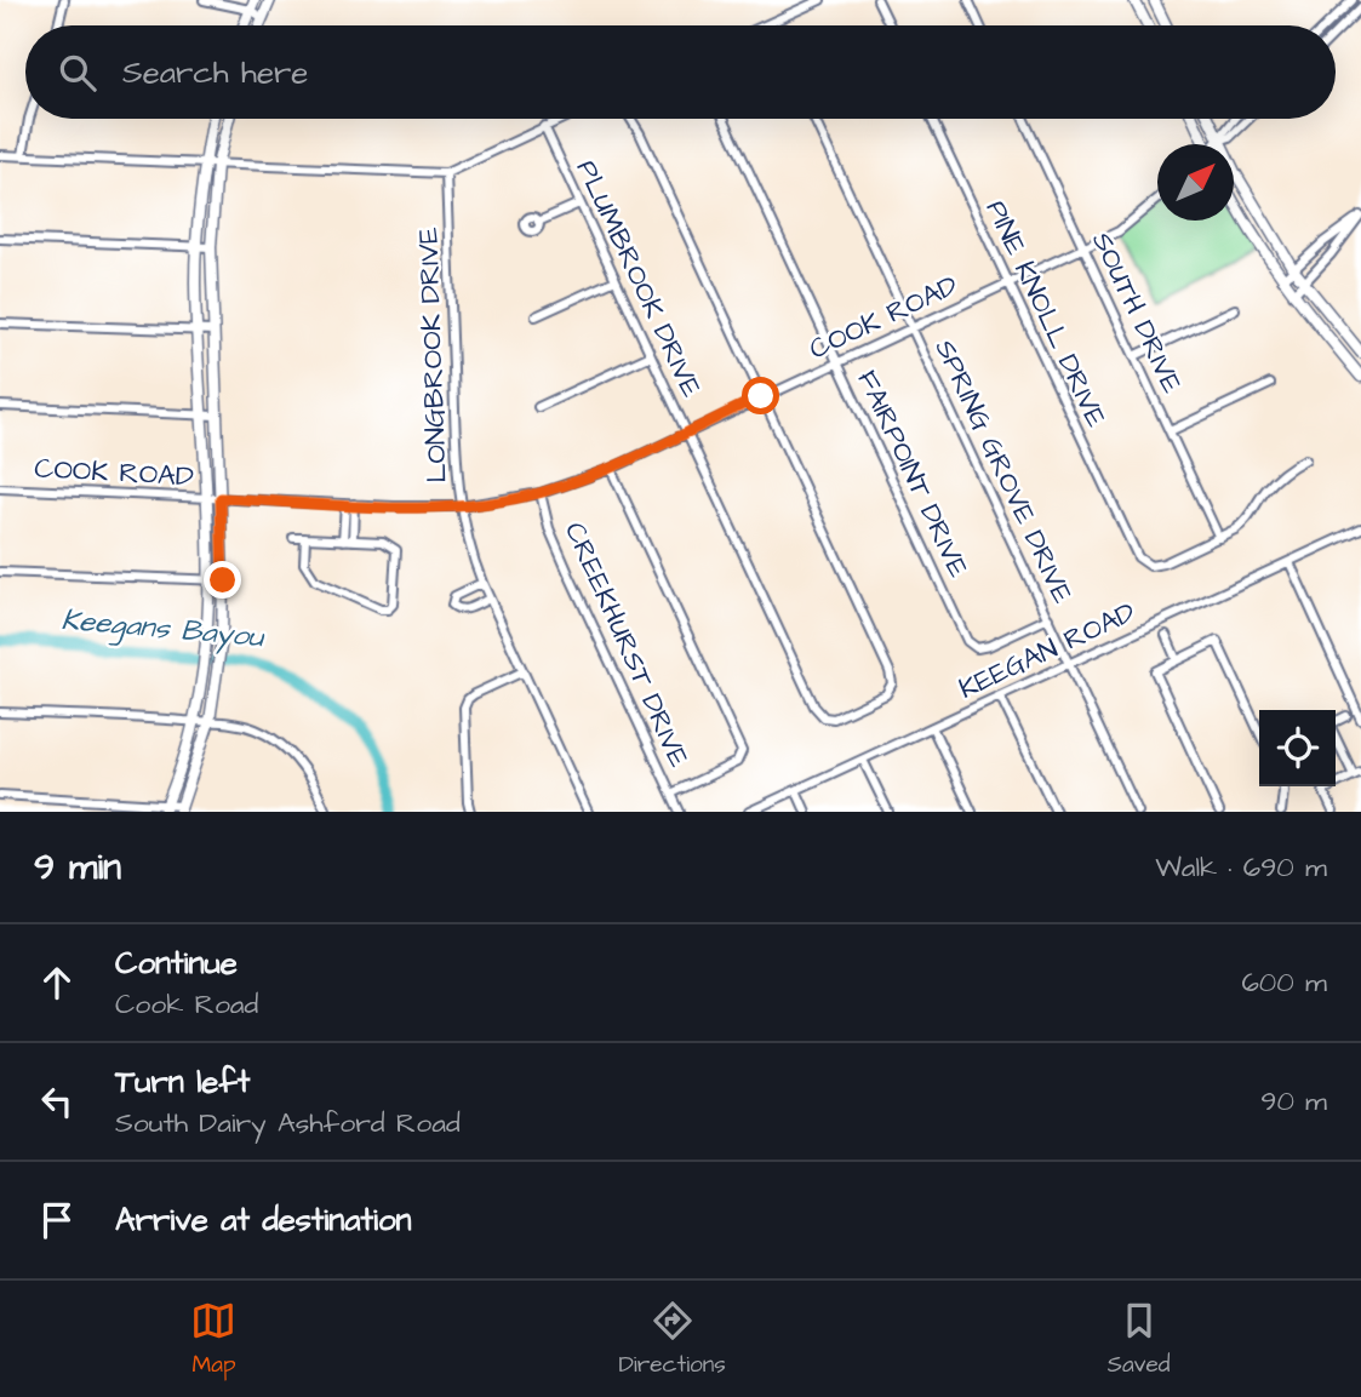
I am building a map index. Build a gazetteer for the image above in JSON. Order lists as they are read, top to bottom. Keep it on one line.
{"streets":{"street":["PLUMBROOK DRIVE","SOUTH DRIVE","PINE KNOLL DRIVE","COOK ROAD","LONGBROOK DRIVE","SPRING GROVE DRIVE","FAIRPOINT DRIVE","CREEKHURST DRIVE","KEEGAN ROAD"]},"crossings":[["PLUMBROOK DRIVE","COOK ROAD"],["SOUTH DRIVE","PINE KNOLL DRIVE"],["SOUTH DRIVE","COOK ROAD"],["PINE KNOLL DRIVE","COOK ROAD"],["COOK ROAD","LONGBROOK DRIVE"],["COOK ROAD","SPRING GROVE DRIVE"],["COOK ROAD","FAIRPOINT DRIVE"],["COOK ROAD","CREEKHURST DRIVE"],["SPRING GROVE DRIVE","FAIRPOINT DRIVE"],["SPRING GROVE DRIVE","KEEGAN ROAD"]],"water":["Keegans Bayou"],"north":"top right","page":{"search":"Search here","heading":["9 min","Walk · 690 m"],"list":[["Continue","Cook Road","600 m"],["Turn left","South Dairy Ashford Road","90 m"],"Arrive at destination"],"nav":["Map","Directions","Saved"]}}
